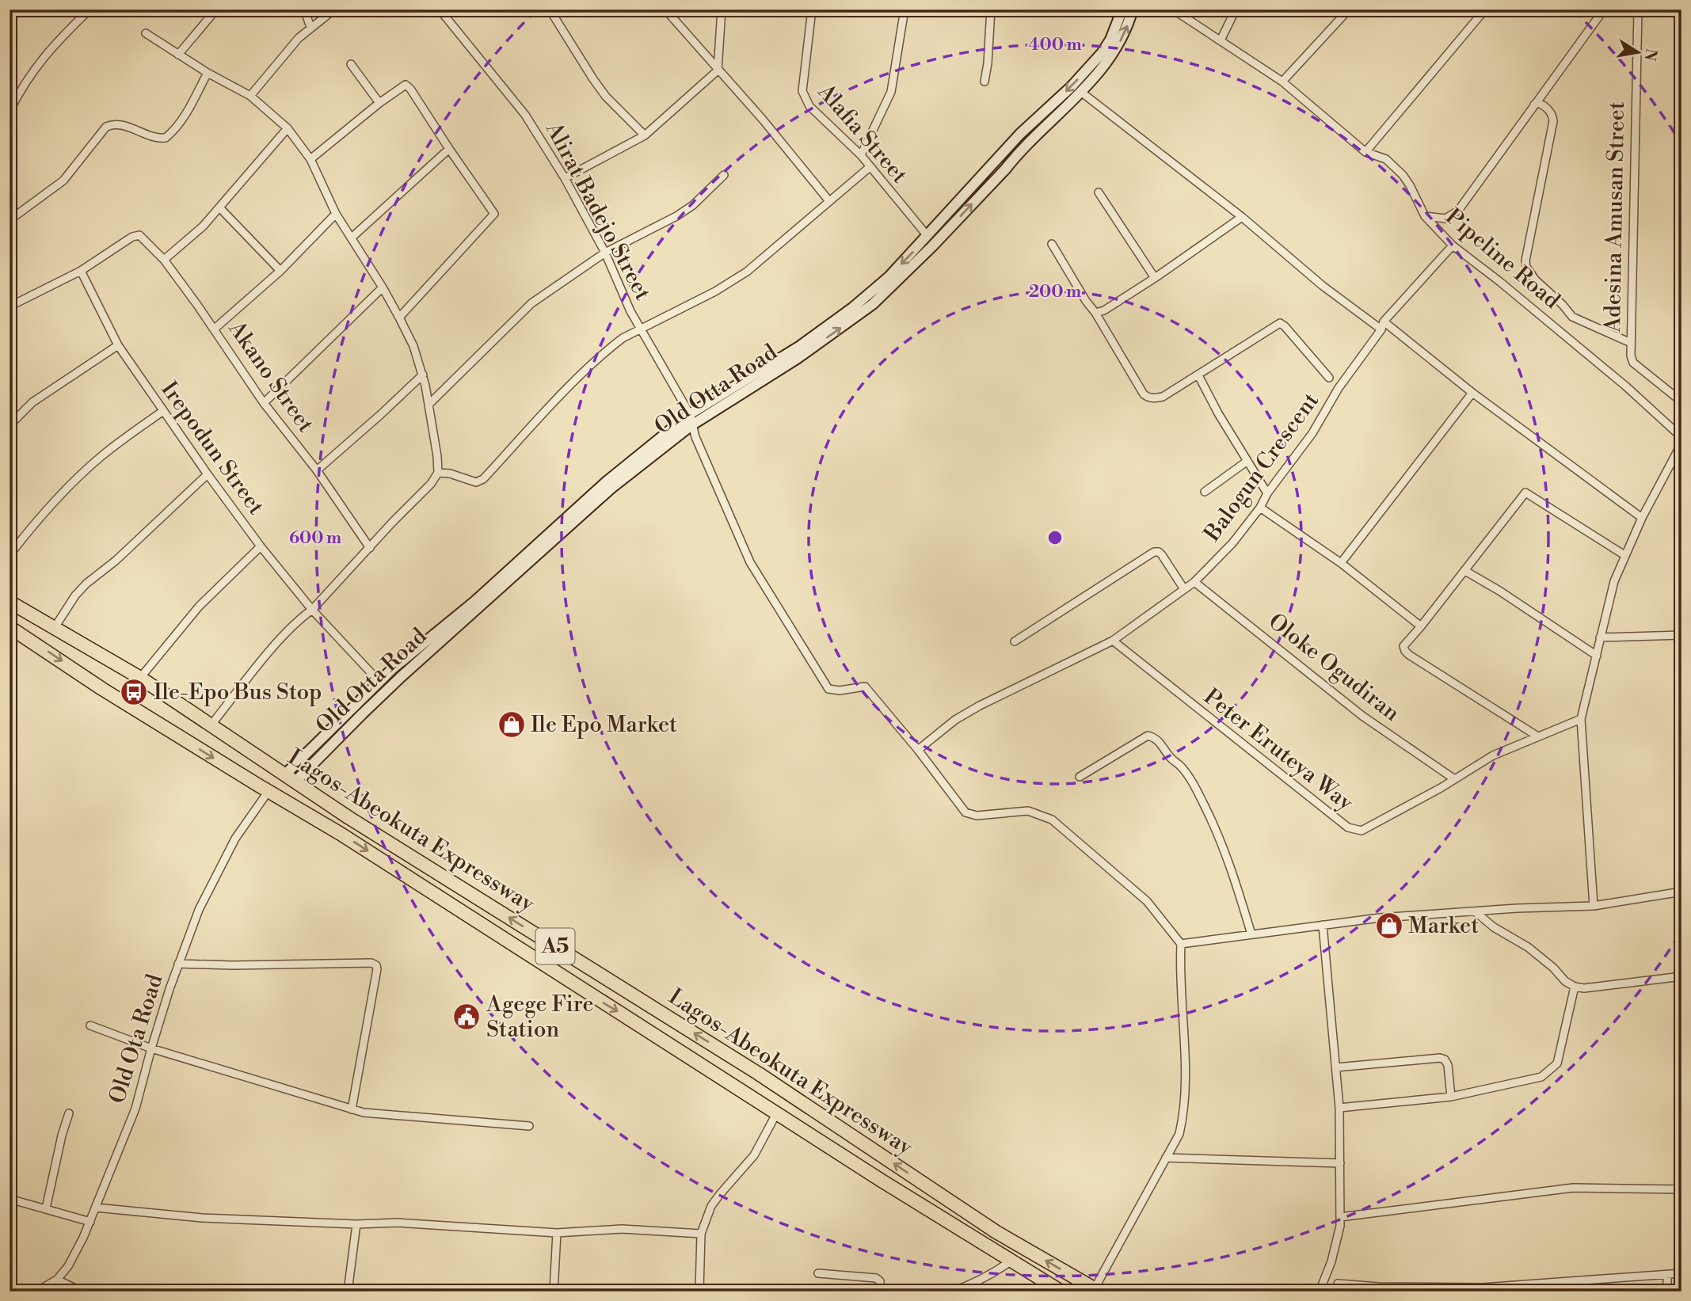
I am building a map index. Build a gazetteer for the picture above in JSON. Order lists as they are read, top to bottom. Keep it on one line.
{"streets":{"highway":["Lagos-Abeokuta Expressway","A5"],"main road":["Old Otta Road"],"street":["Alafia Street","Alirat Badejo Street","Adesina Amusan Street","Pipeline Road","Akano Street","Irepodun Street","Balogun Crescent","Oloke Ogudiran","Peter Eruteya Way","Old Ota Road"]},"crossings":[["Alafia Street","Old Otta Road"],["Alirat Badejo Street","Old Otta Road"],["Pipeline Road","Balogun Crescent"],["Akano Street","Irepodun Street"],["Old Otta Road","Irepodun Street"],["Old Otta Road","Lagos-Abeokuta Expressway"],["Balogun Crescent","Oloke Ogudiran"],["Balogun Crescent","Peter Eruteya Way"],["Oloke Ogudiran","Peter Eruteya Way"],["Lagos-Abeokuta Expressway","Old Ota Road"]],"places":{"bus stop":["Ile-Epo Bus Stop"],"shop":["Ile Epo Market","Market"],"public building":["Agege Fire Station"]},"north":"right","rings":["400 m","200 m","600 m"]}
